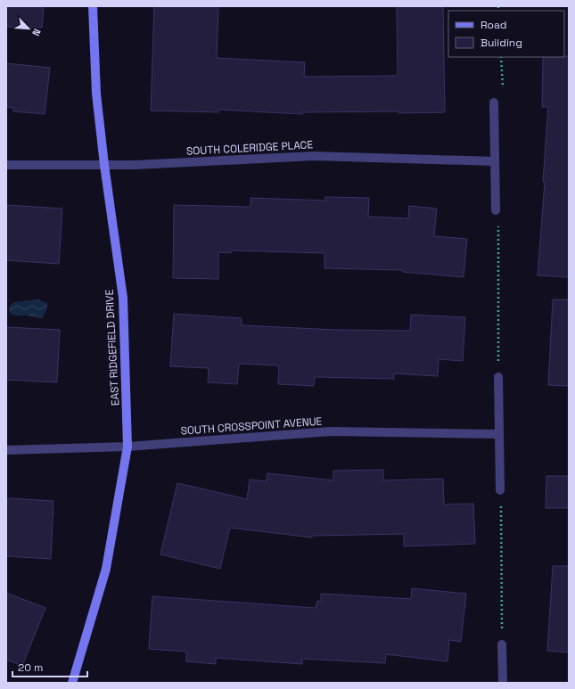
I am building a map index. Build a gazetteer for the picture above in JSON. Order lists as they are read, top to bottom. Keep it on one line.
{"streets":{"street":["SOUTH COLERIDGE PLACE","EAST RIDGEFIELD DRIVE","SOUTH CROSSPOINT AVENUE"]},"crossings":[["SOUTH COLERIDGE PLACE","EAST RIDGEFIELD DRIVE"],["EAST RIDGEFIELD DRIVE","SOUTH CROSSPOINT AVENUE"]],"legend":["Road","Building"],"scale_bar":"20 m","north":"bottom right"}
